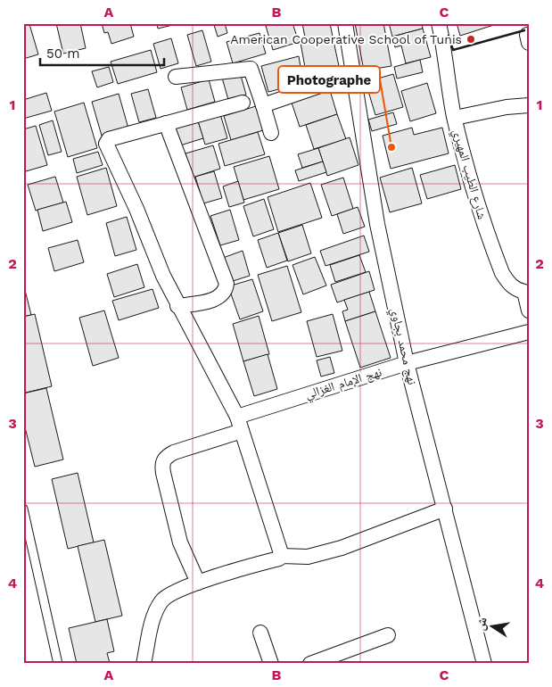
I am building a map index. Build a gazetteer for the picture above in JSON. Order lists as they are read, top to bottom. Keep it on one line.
{"streets":{"street":["شارع الطيب المهيري","نهج محمد بجاوي","نهج الإمام الغزالي"]},"crossings":[["نهج محمد بجاوي","نهج الإمام الغزالي"]],"places":["American Cooperative School of Tunis","Photographe"],"scale_bar":"50 m","north":"left","grid":{"columns":["A","B","C"],"rows":["1","2","3","4"]}}
